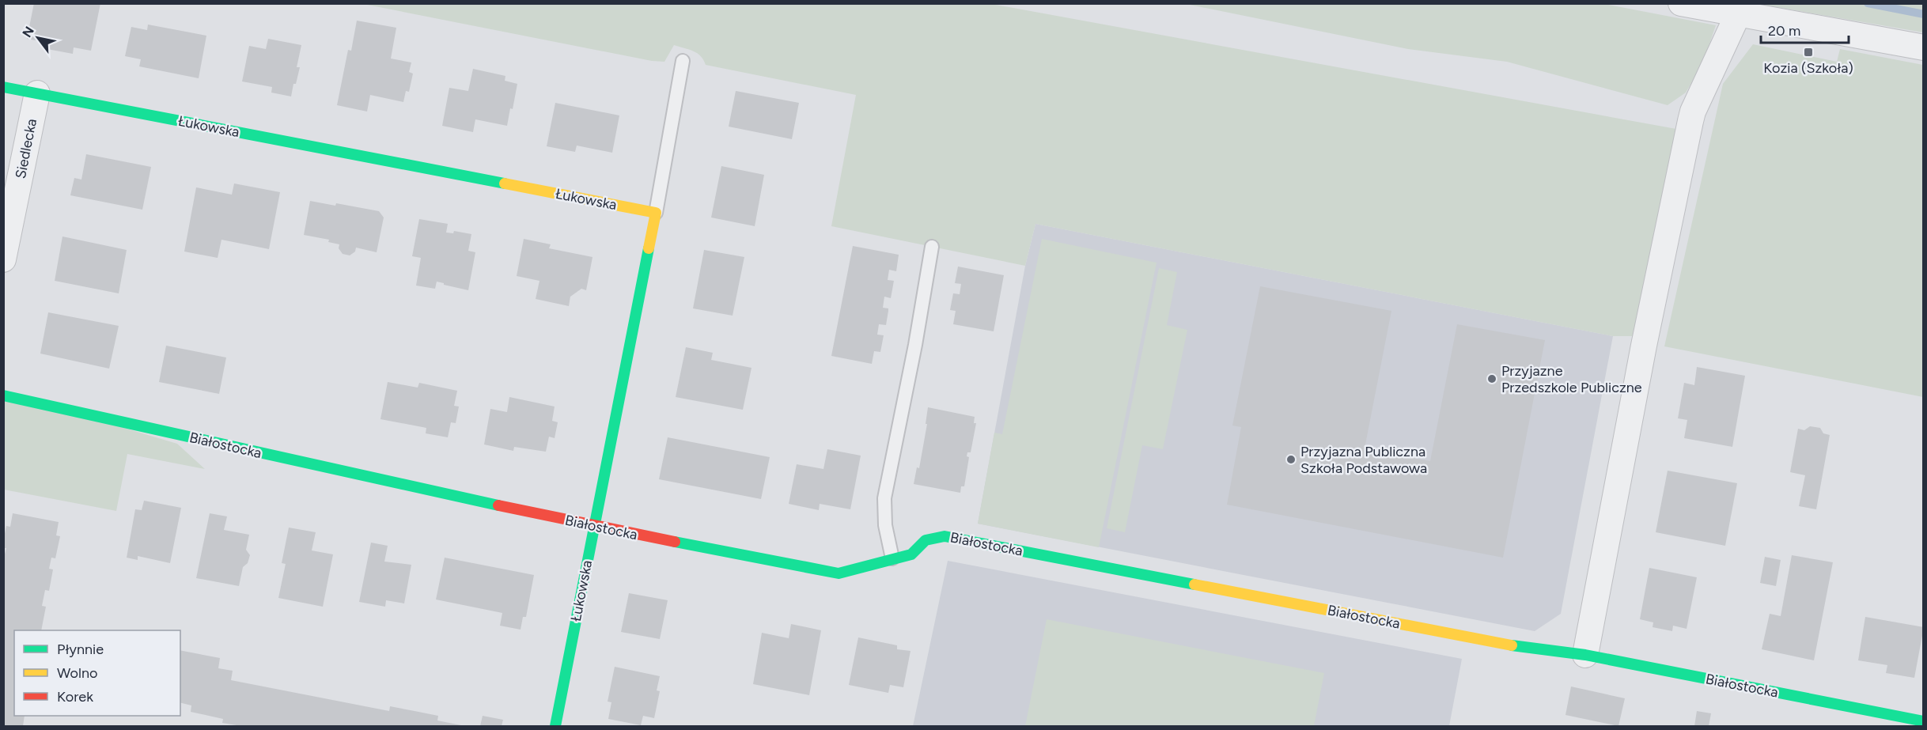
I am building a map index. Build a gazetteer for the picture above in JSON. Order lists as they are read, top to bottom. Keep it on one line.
{"streets":{"street":["Łukowska","Siedlecka","Białostocka"]},"crossings":[["Łukowska","Siedlecka"],["Łukowska","Białostocka"]],"places":{"transit":["Kozia (Szkoła)"],"other":["Przyjazne Przedszkole Publiczne","Przyjazna Publiczna Szkoła Podstawowa"]},"legend":["Płynnie","Wolno","Korek"],"scale_bar":"20 m","north":"top left"}
